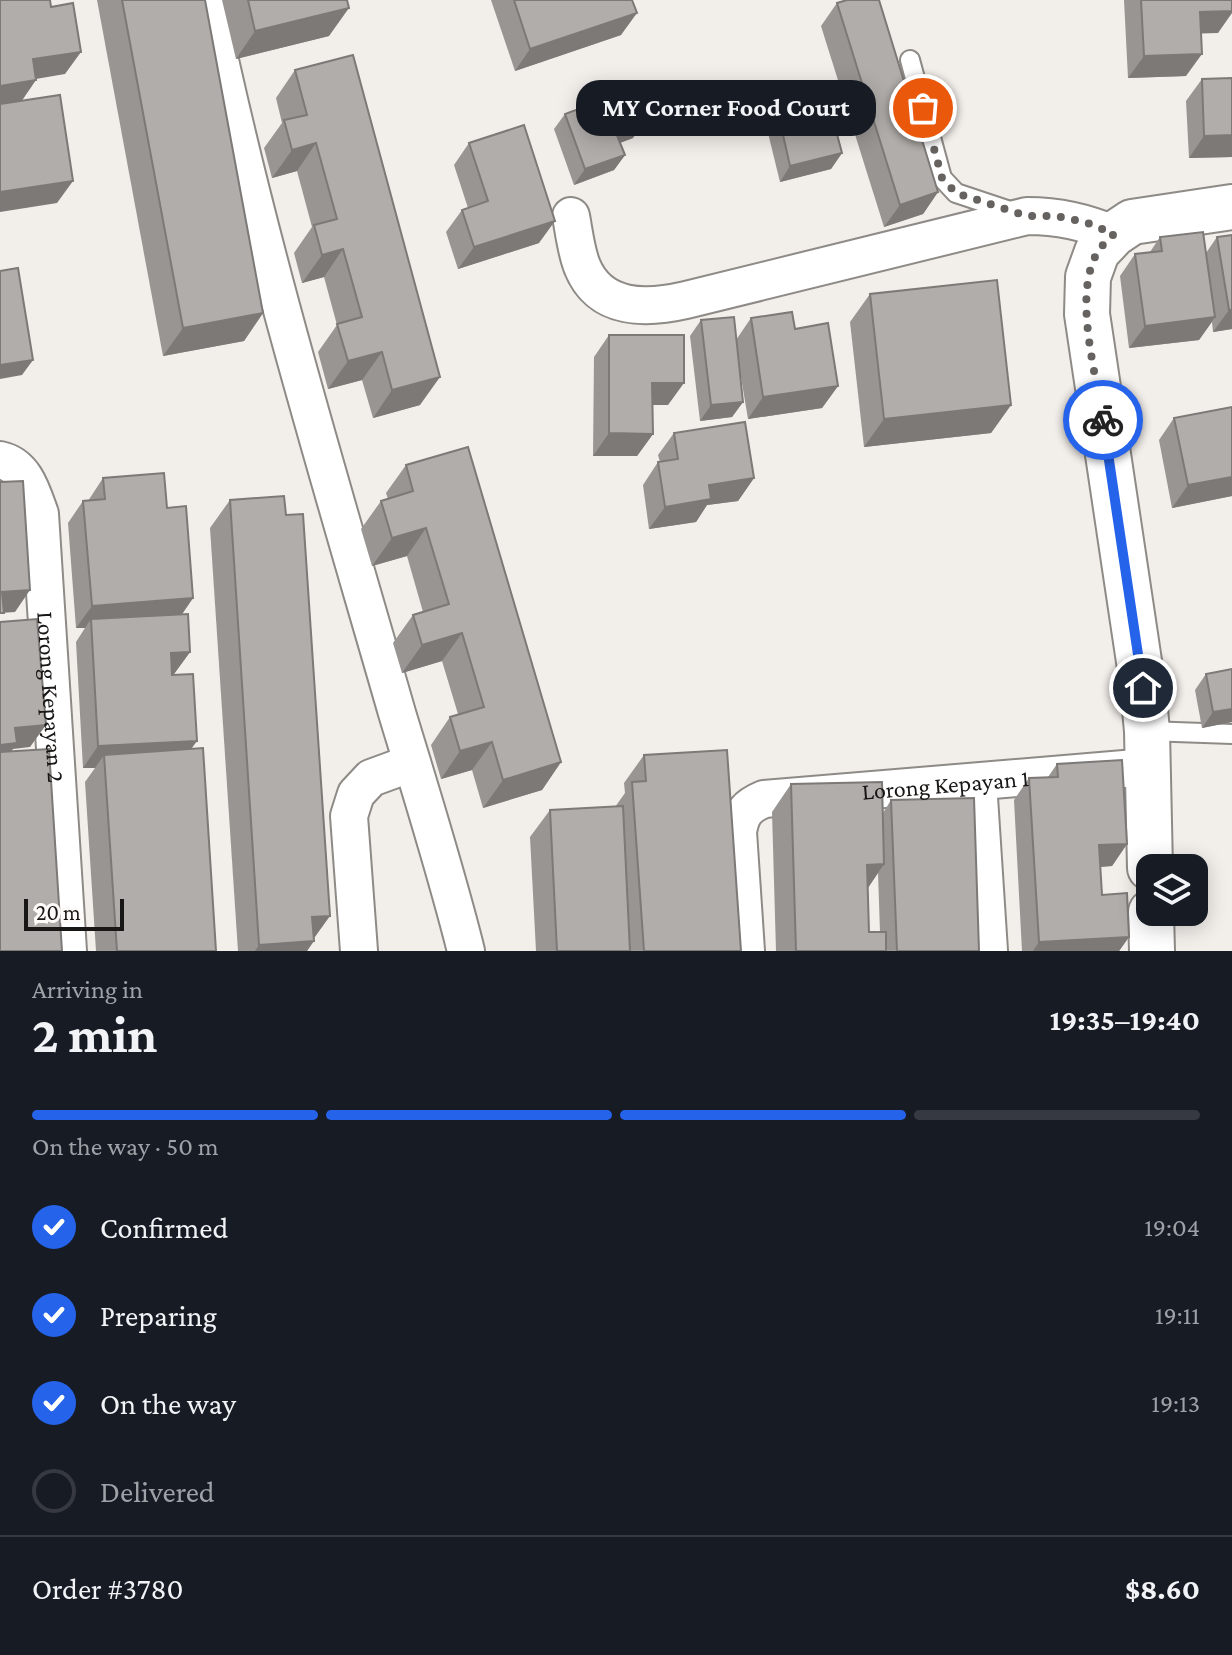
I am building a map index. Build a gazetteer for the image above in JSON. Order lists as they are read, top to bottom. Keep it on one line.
{"streets":{"street":["Lorong Kepayan 2","Lorong Kepayan 1"]},"places":["MY Corner Food Court"],"scale_bar":"20 m","page":{"bubble":"MY Corner Food Court","scale":"20 m","heading":["2 min","Arriving in","19:35–19:40"],"panel":["Order #3780","$8.60"],"bar":"On the way · 50 m","list":[["Confirmed","19:04"],["Preparing","19:11"],["On the way","19:13"],"Delivered"]}}
